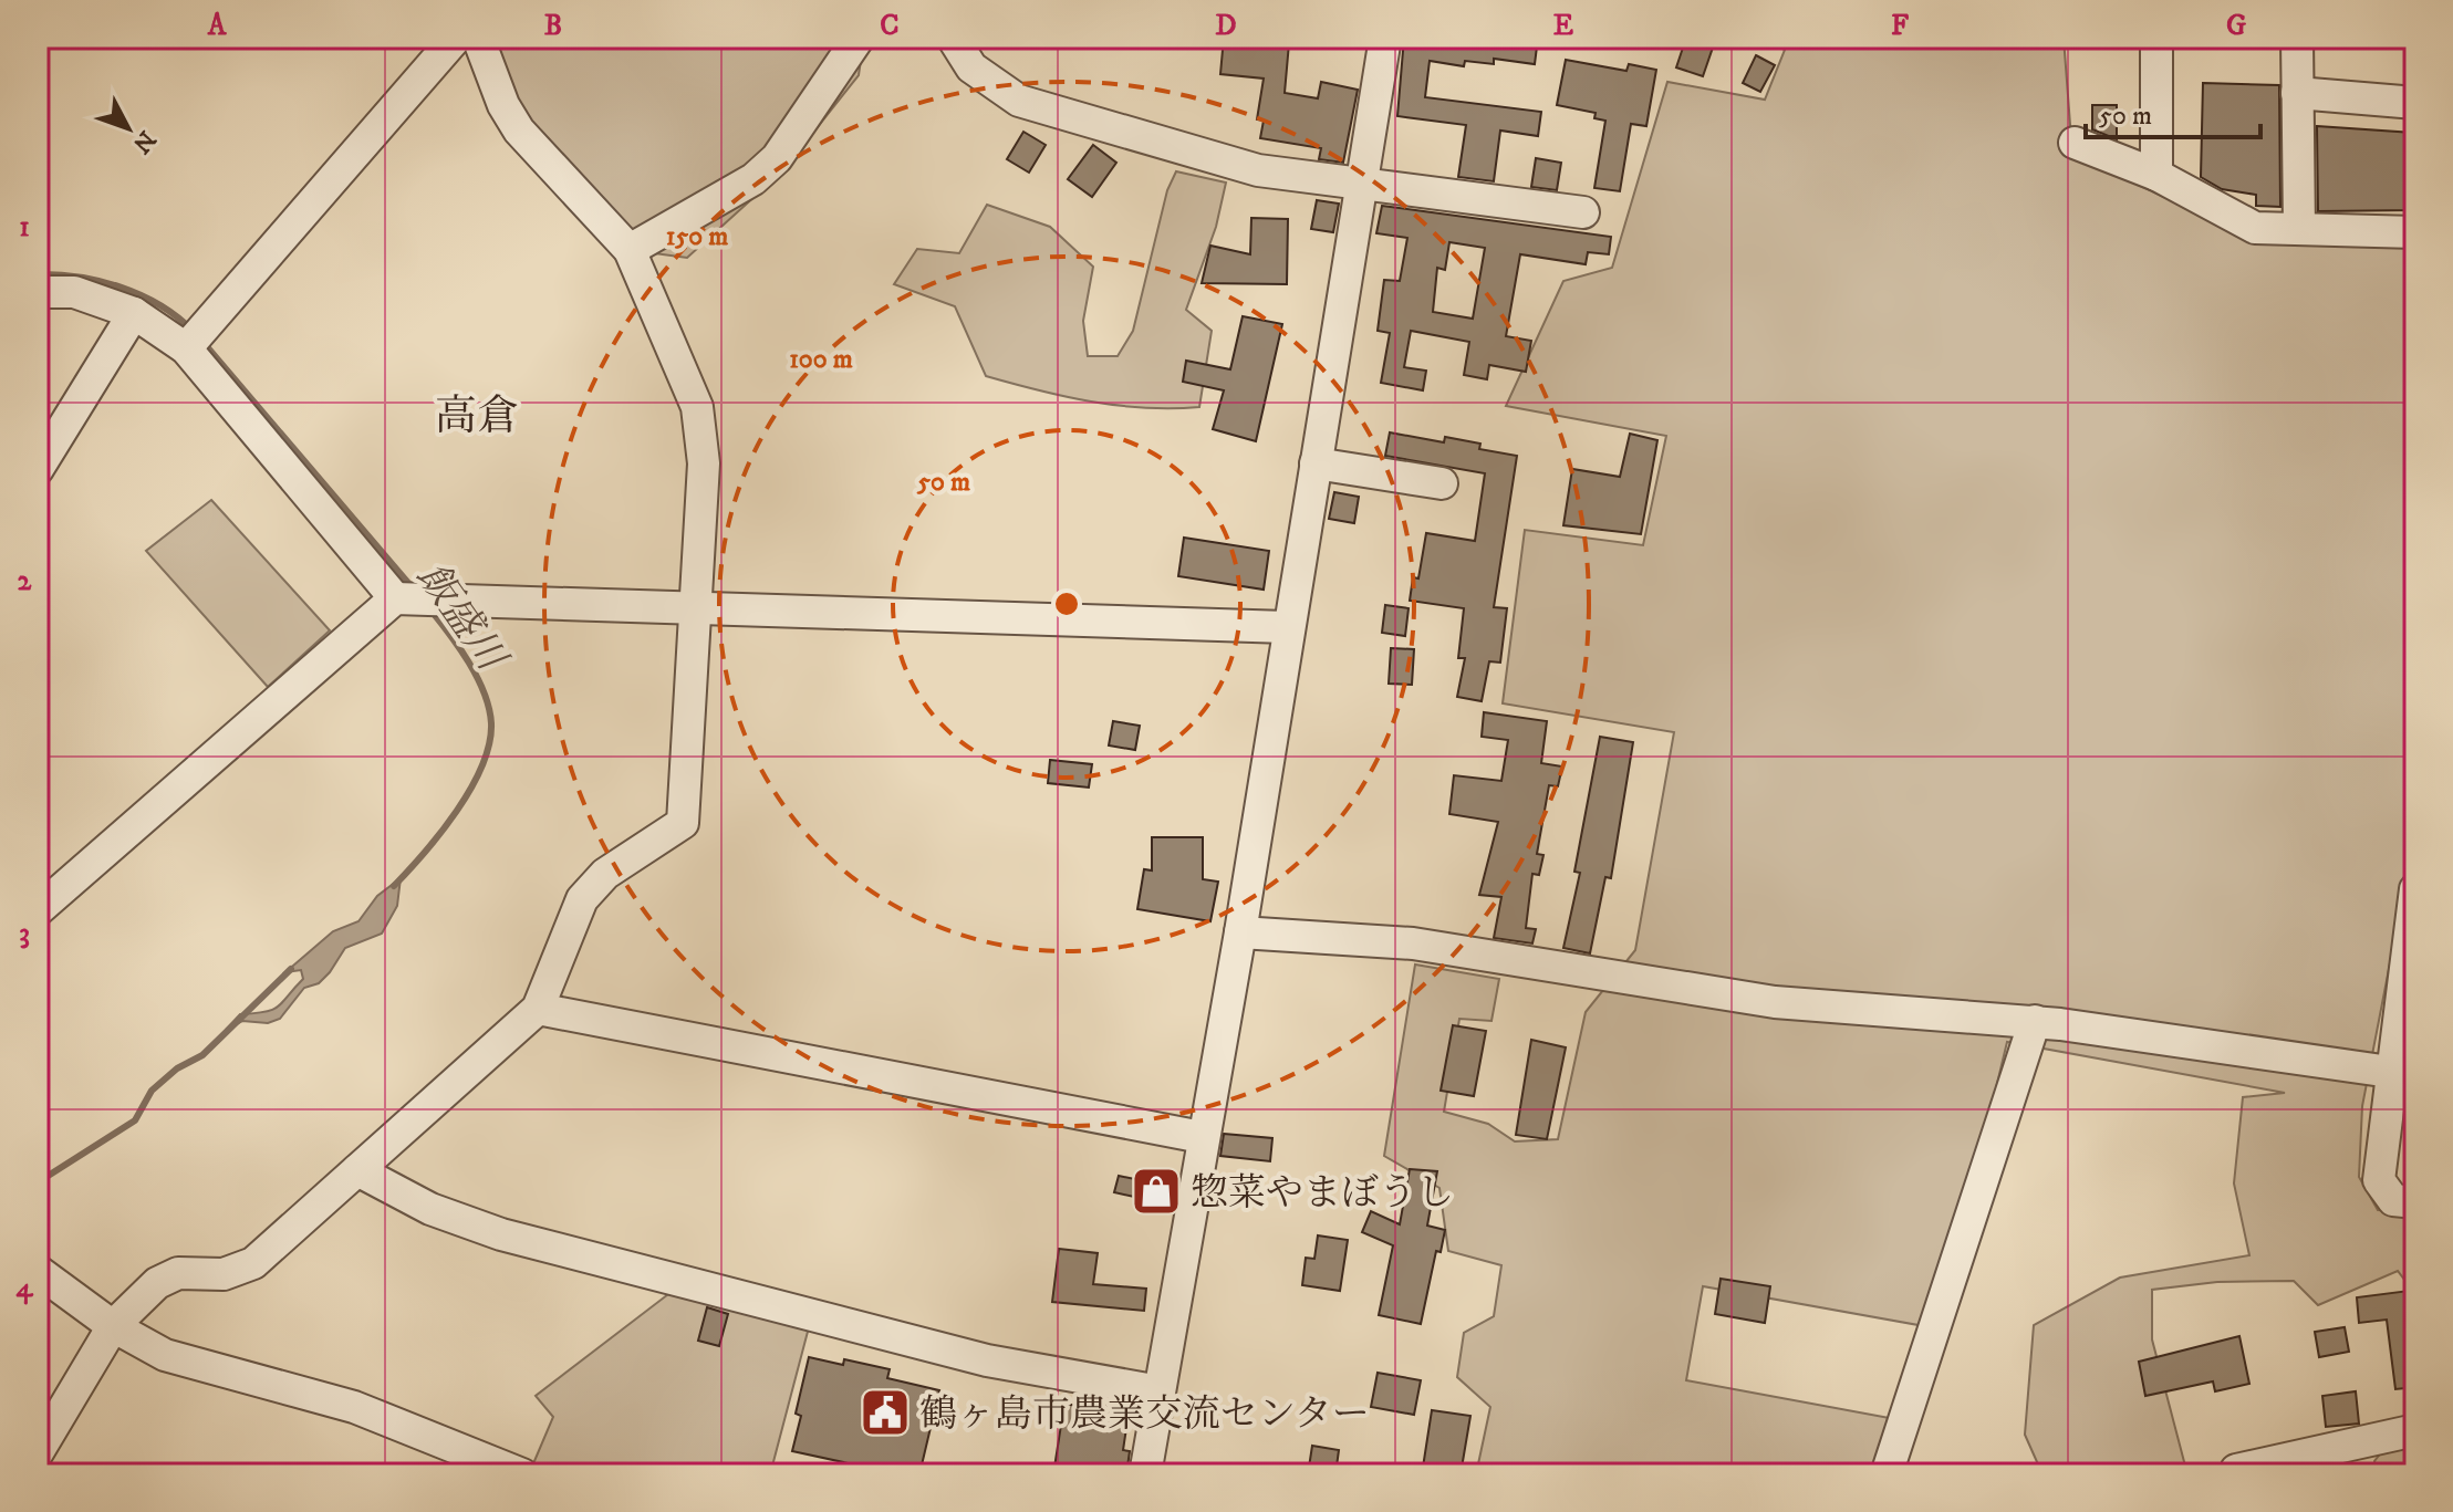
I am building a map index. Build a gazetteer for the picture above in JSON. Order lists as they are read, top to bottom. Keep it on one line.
{"districts":["高倉"],"water":["飯盛川"],"places":{"shop":["惣菜やまぼうし"],"public building":["鶴ヶ島市農業交流センター"]},"scale_bar":"50 m","north":"bottom right","grid":{"columns":["A","B","C","D","E","F","G"],"rows":["1","2","3","4"]},"rings":["150 m","100 m","50 m"]}
